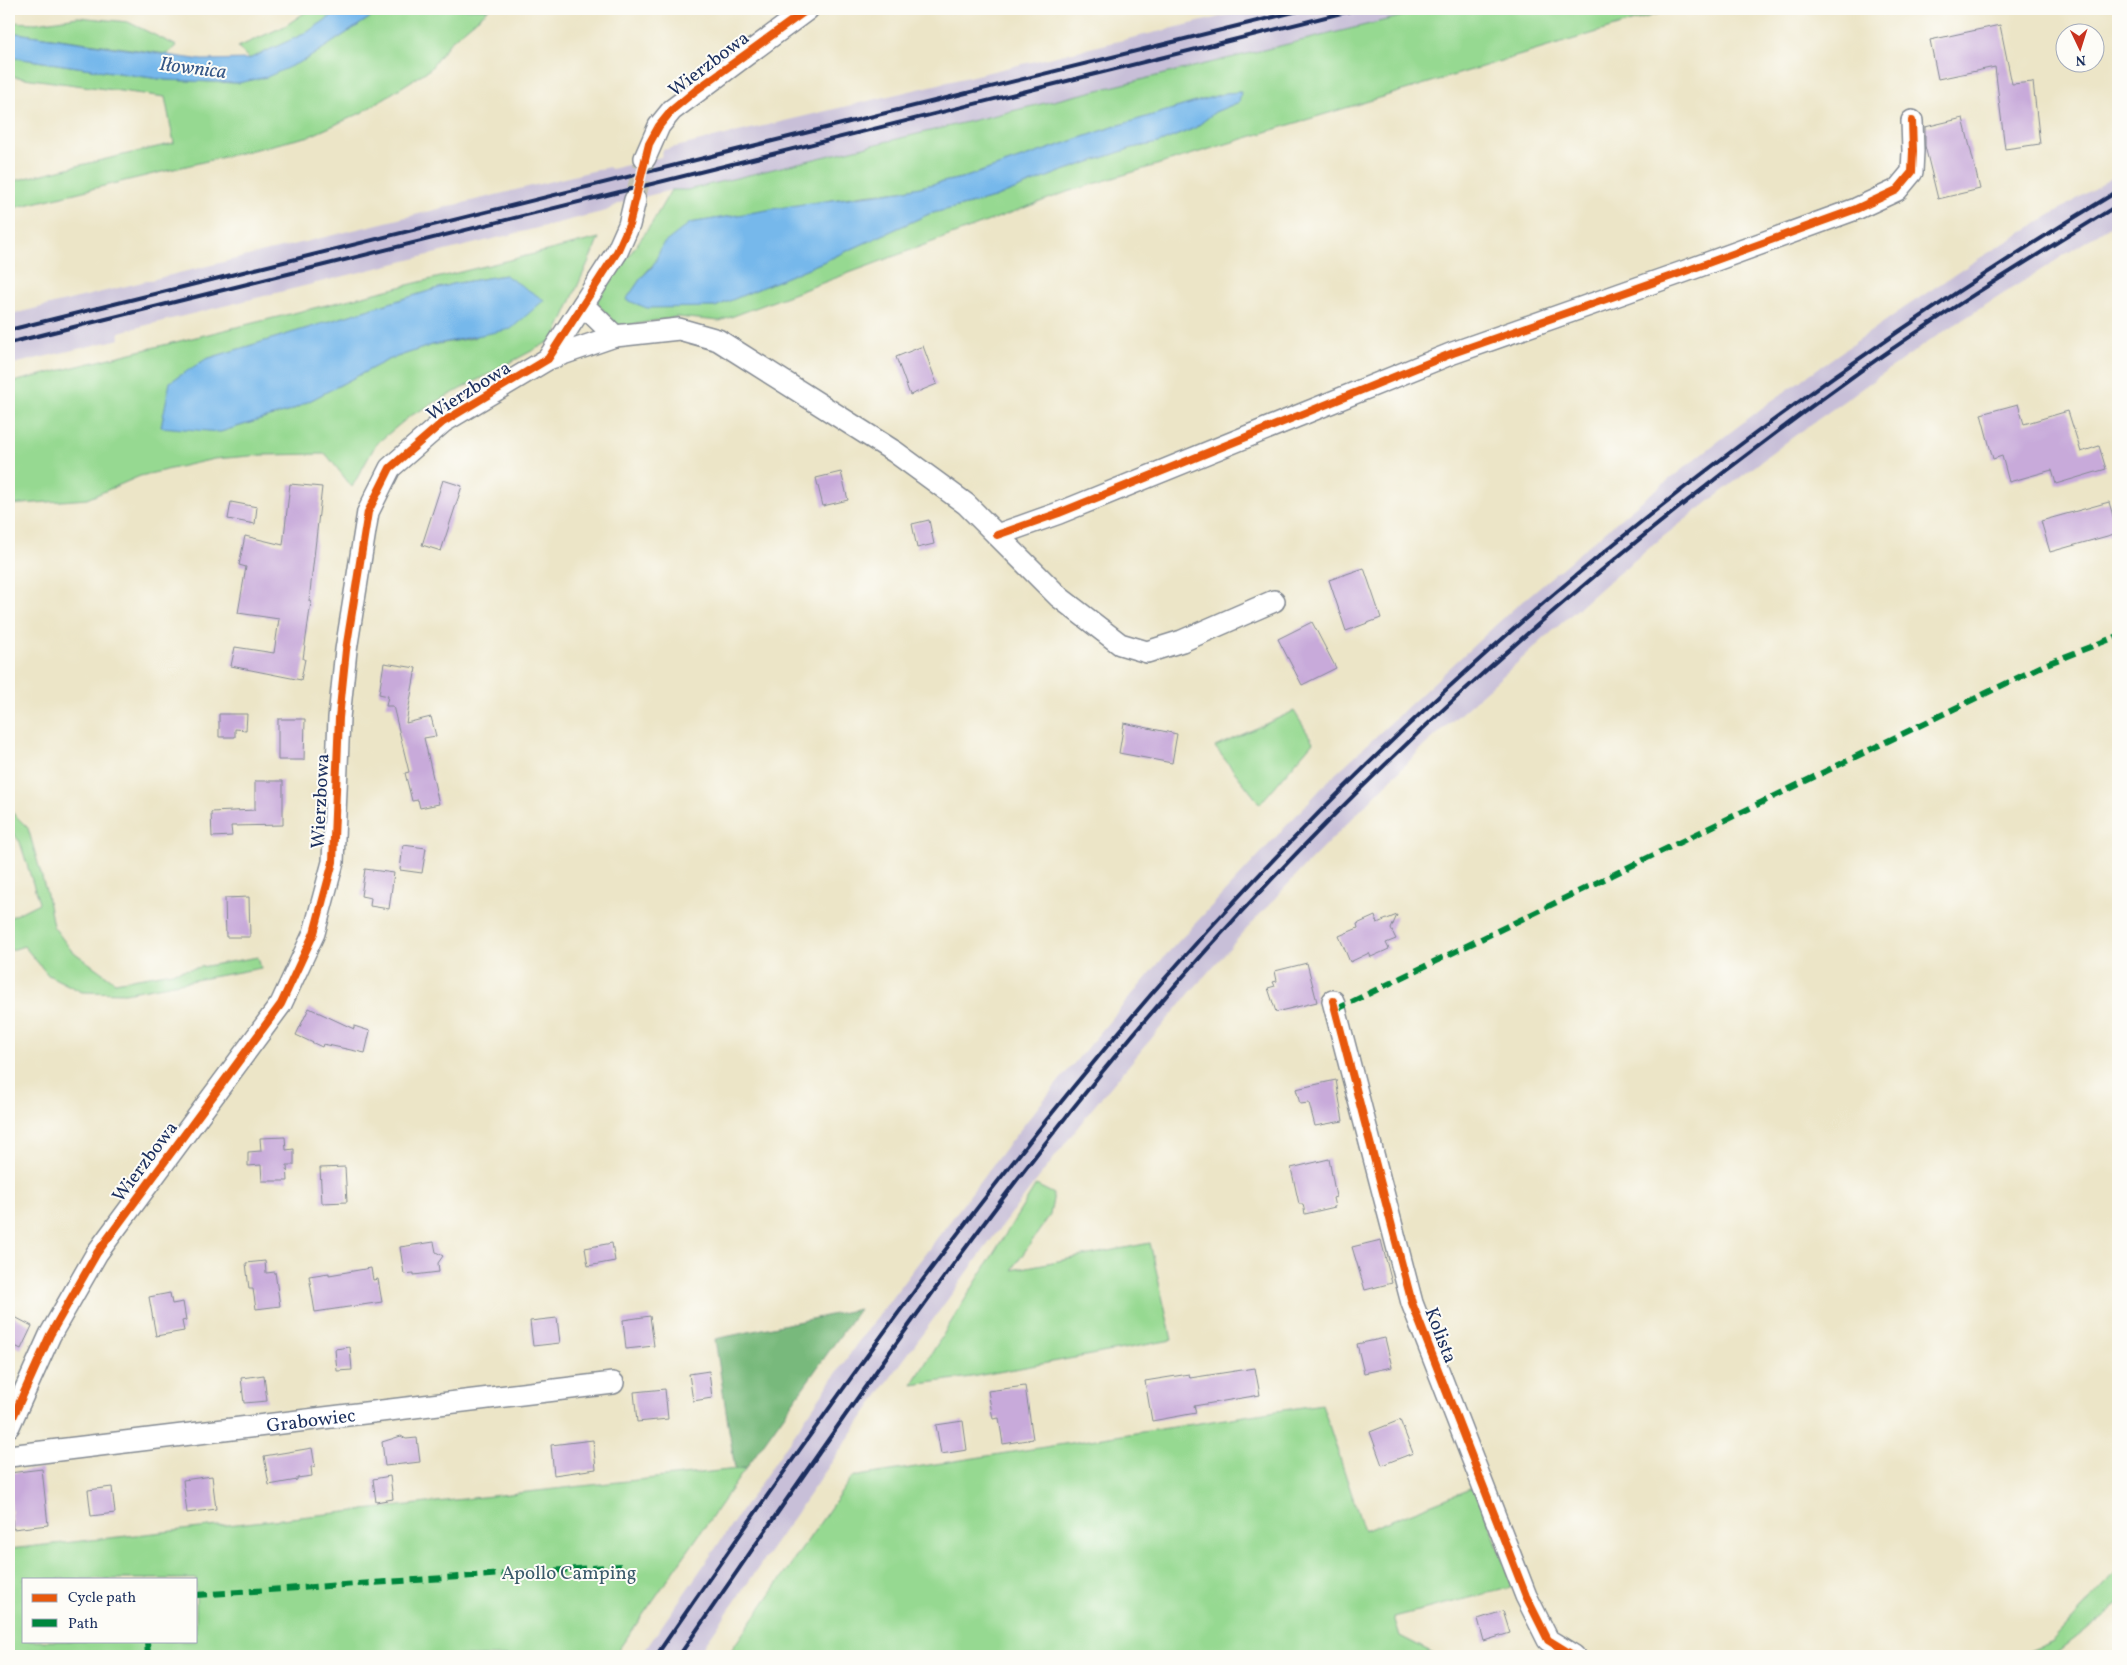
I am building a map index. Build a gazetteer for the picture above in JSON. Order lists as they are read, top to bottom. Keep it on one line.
{"streets":{"street":["Wierzbowa","Kolista","Grabowiec"]},"water":["Iłownica"],"parks":["Apollo Camping"],"legend":["Cycle path","Path"],"north":"bottom"}
